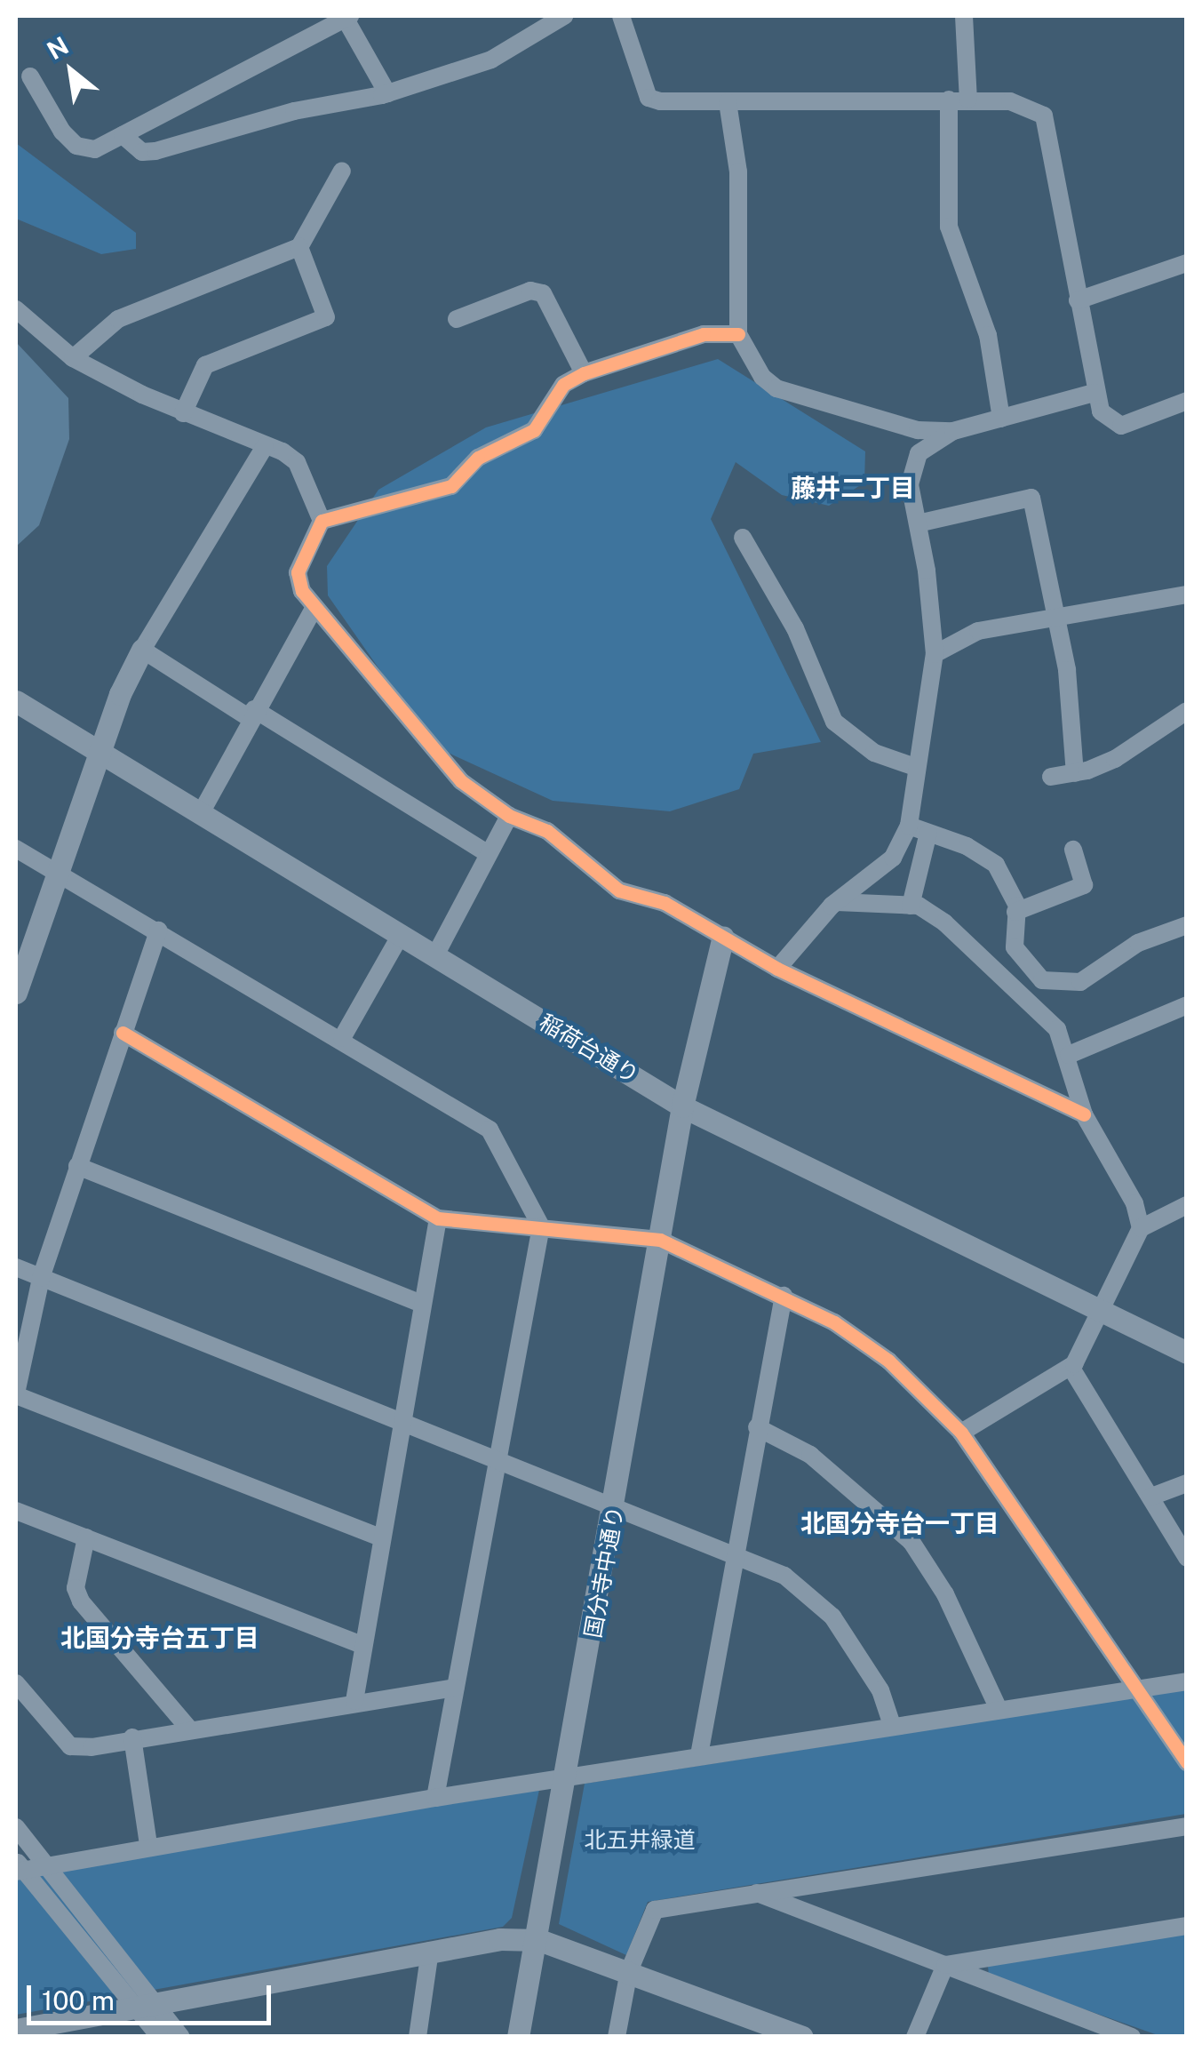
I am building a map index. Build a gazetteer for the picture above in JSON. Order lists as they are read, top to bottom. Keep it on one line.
{"streets":{"street":["稲荷台通り","国分寺中通り"]},"crossings":[["稲荷台通り","国分寺中通り"]],"districts":["藤井二丁目","北国分寺台一丁目","北国分寺台五丁目"],"parks":["北五井緑道"],"scale_bar":"100 m","north":"top left"}
